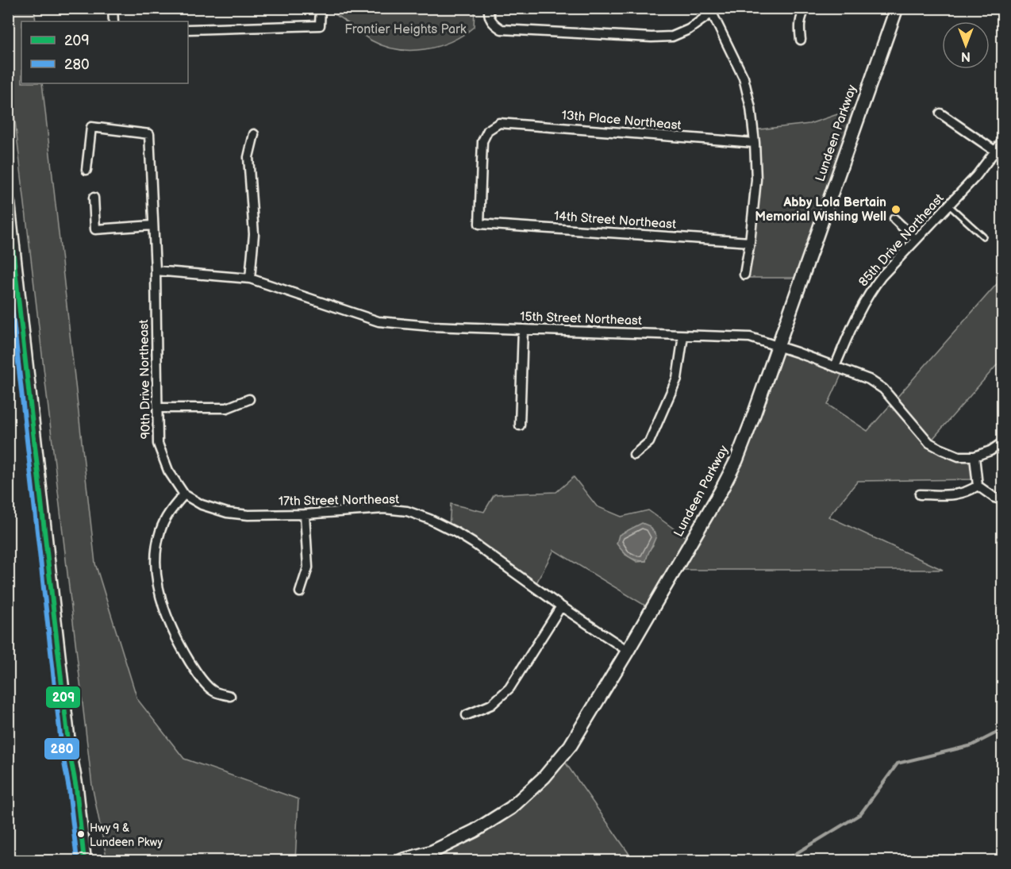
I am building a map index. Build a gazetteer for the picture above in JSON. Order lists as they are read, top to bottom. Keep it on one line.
{"streets":{"main road":["Lundeen Parkway"],"street":["13th Place Northeast","14th Street Northeast","85th Drive Northeast","15th Street Northeast","90th Drive Northeast","17th Street Northeast"]},"crossings":[["13th Place Northeast","14th Street Northeast"],["Lundeen Parkway","15th Street Northeast"],["Lundeen Parkway","17th Street Northeast"],["85th Drive Northeast","15th Street Northeast"],["15th Street Northeast","90th Drive Northeast"],["90th Drive Northeast","17th Street Northeast"]],"parks":["Frontier Heights Park"],"places":["Abby Lola Bertain Memorial Wishing Well","Hwy 9 & Lundeen Pkwy"],"lines":["transit line 209","transit line 280"],"legend":["209","280"],"north":"bottom"}
